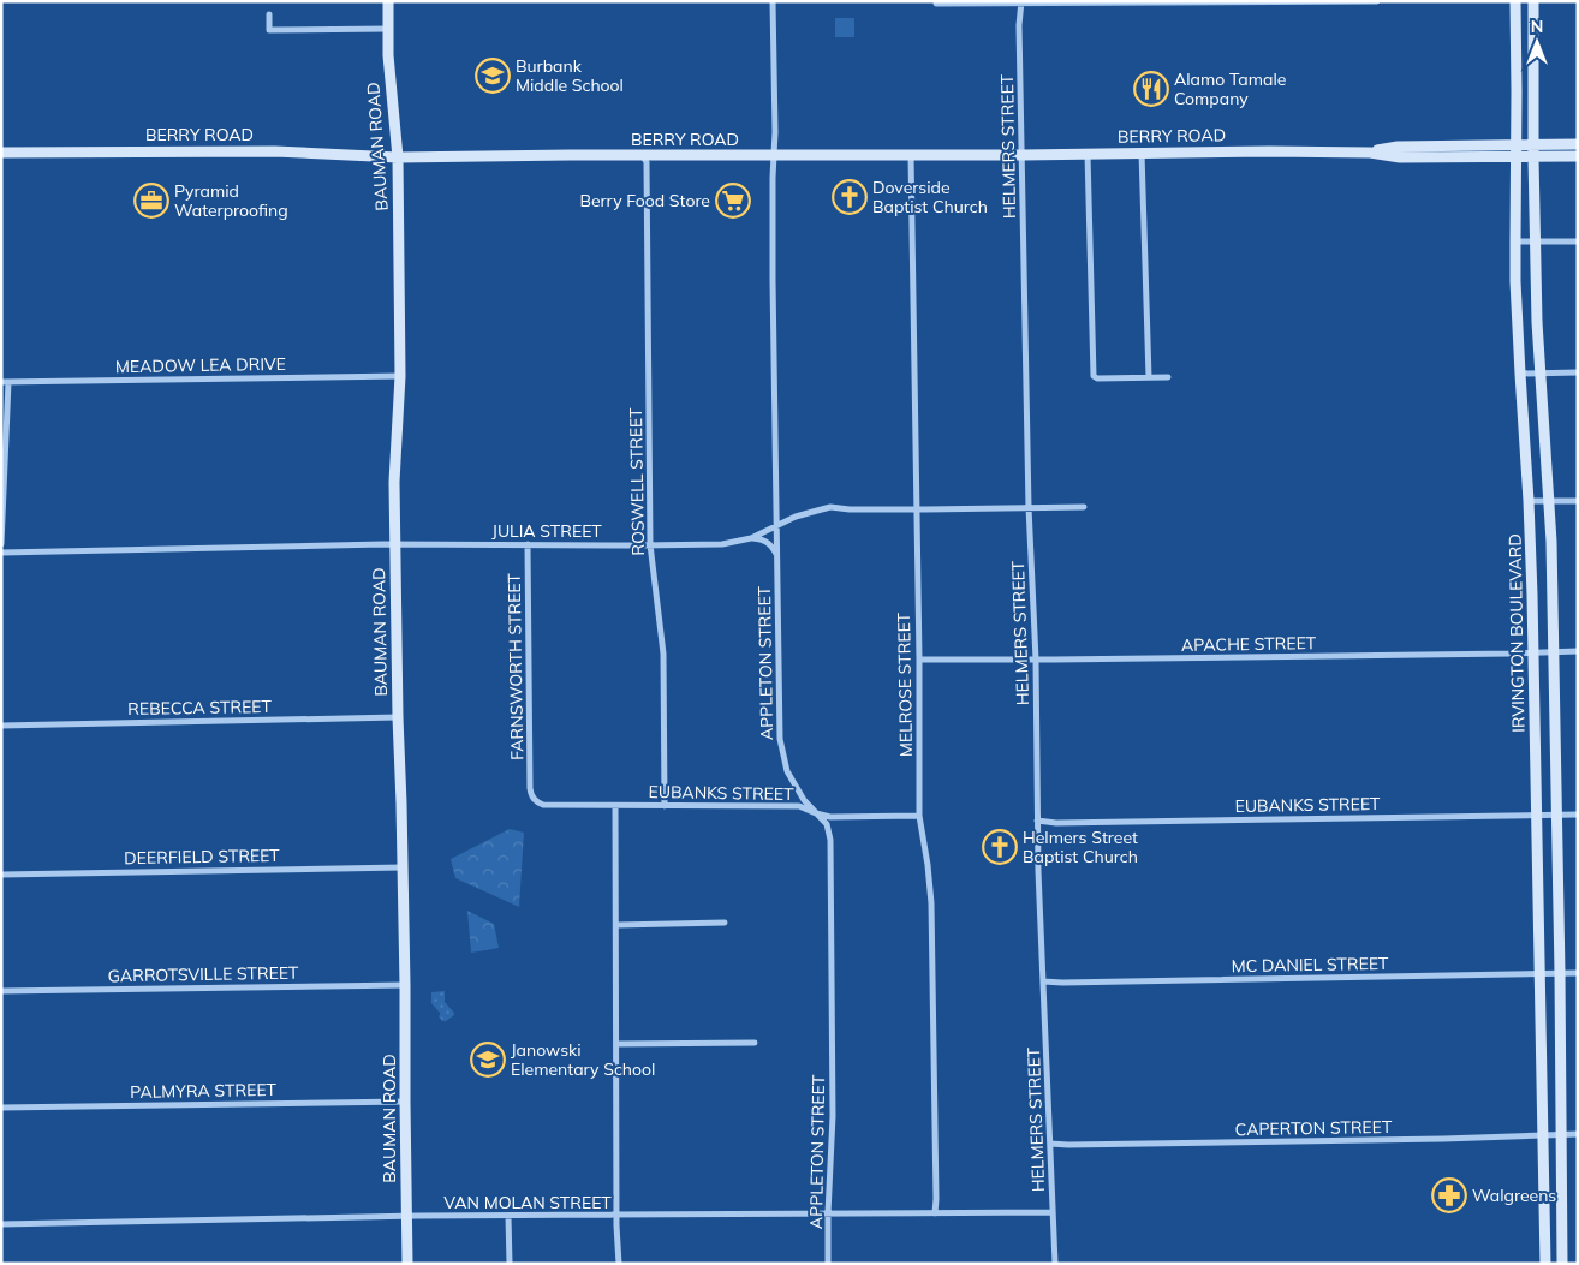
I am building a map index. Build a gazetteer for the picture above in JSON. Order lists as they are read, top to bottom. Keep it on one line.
{"streets":{"street":["BERRY ROAD","BAUMAN ROAD","HELMERS STREET","MEADOW LEA DRIVE","ROSWELL STREET","JULIA STREET","IRVINGTON BOULEVARD","APACHE STREET","APPLETON STREET","FARNSWORTH STREET","MELROSE STREET","REBECCA STREET","EUBANKS STREET","DEERFIELD STREET","MC DANIEL STREET","GARROTSVILLE STREET","PALMYRA STREET","CAPERTON STREET","VAN MOLAN STREET"]},"crossings":[["BERRY ROAD","BAUMAN ROAD"],["BERRY ROAD","HELMERS STREET"],["BERRY ROAD","ROSWELL STREET"],["BERRY ROAD","IRVINGTON BOULEVARD"],["BERRY ROAD","APPLETON STREET"],["BERRY ROAD","MELROSE STREET"],["BAUMAN ROAD","MEADOW LEA DRIVE"],["BAUMAN ROAD","JULIA STREET"],["BAUMAN ROAD","REBECCA STREET"],["BAUMAN ROAD","DEERFIELD STREET"],["BAUMAN ROAD","GARROTSVILLE STREET"],["BAUMAN ROAD","PALMYRA STREET"],["BAUMAN ROAD","VAN MOLAN STREET"],["HELMERS STREET","JULIA STREET"],["HELMERS STREET","APACHE STREET"],["HELMERS STREET","EUBANKS STREET"],["HELMERS STREET","MC DANIEL STREET"],["HELMERS STREET","CAPERTON STREET"],["HELMERS STREET","VAN MOLAN STREET"],["ROSWELL STREET","JULIA STREET"],["ROSWELL STREET","EUBANKS STREET"],["JULIA STREET","APPLETON STREET"],["JULIA STREET","FARNSWORTH STREET"],["JULIA STREET","MELROSE STREET"],["IRVINGTON BOULEVARD","APACHE STREET"],["IRVINGTON BOULEVARD","EUBANKS STREET"],["IRVINGTON BOULEVARD","MC DANIEL STREET"],["IRVINGTON BOULEVARD","CAPERTON STREET"],["APACHE STREET","MELROSE STREET"],["APPLETON STREET","EUBANKS STREET"],["APPLETON STREET","VAN MOLAN STREET"],["FARNSWORTH STREET","EUBANKS STREET"],["MELROSE STREET","EUBANKS STREET"],["MELROSE STREET","VAN MOLAN STREET"]],"places":{"school or university":["Burbank Middle School","Janowski Elementary School"],"restaurant":["Alamo Tamale Company"],"church":["Doverside Baptist Church","Helmers Street Baptist Church"],"office":["Pyramid Waterproofing"],"supermarket":["Berry Food Store"],"pharmacy":["Walgreens"]},"north":"top"}
